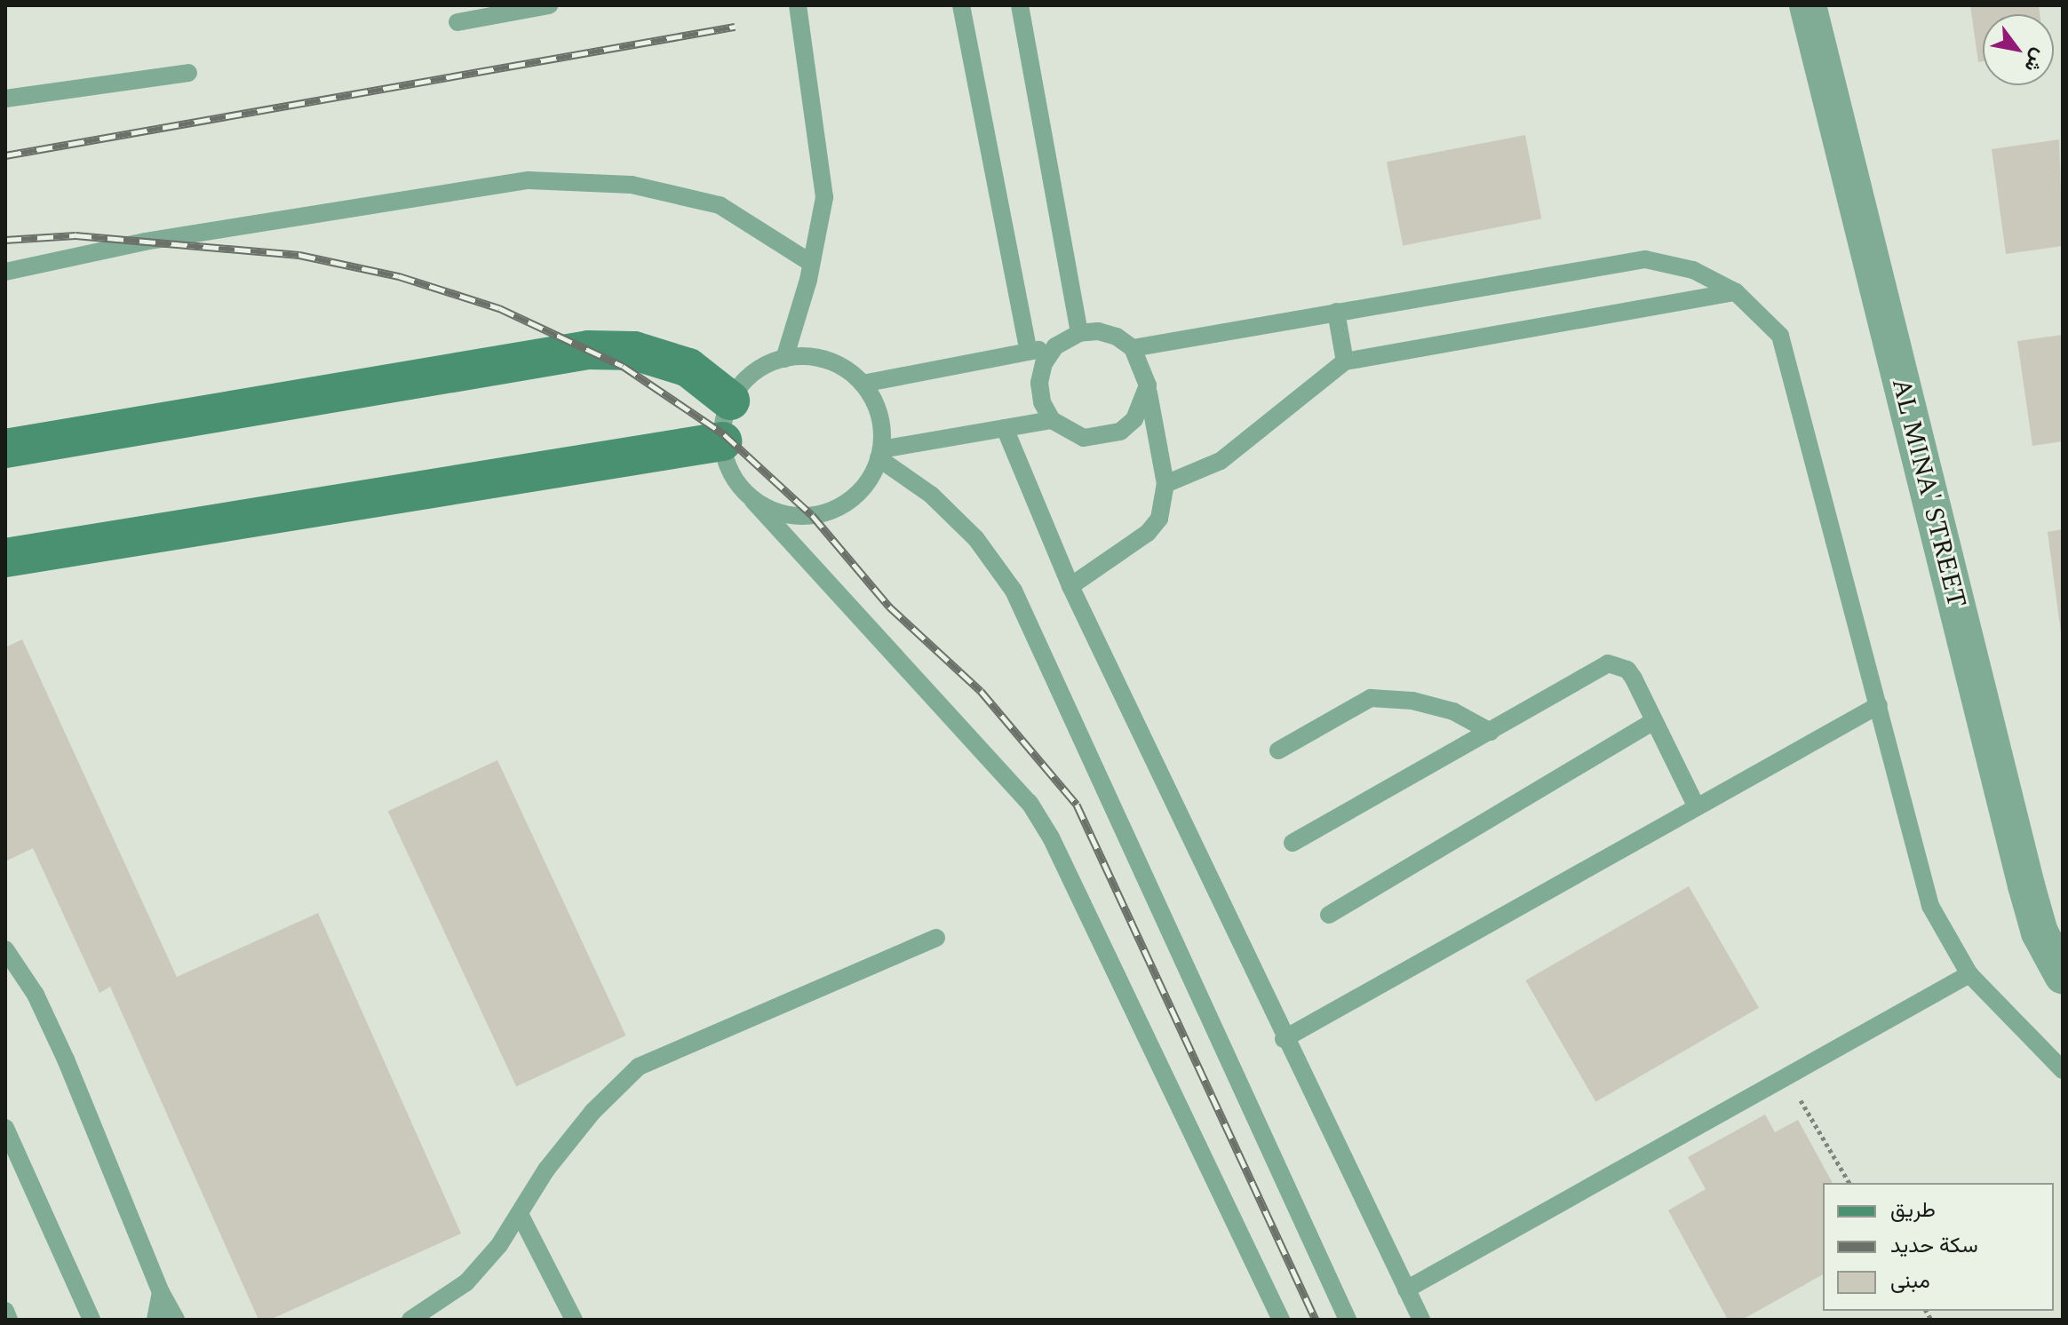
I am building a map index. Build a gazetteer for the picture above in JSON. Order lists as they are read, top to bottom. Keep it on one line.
{"streets":{"street":["AL MINA' STREET"]},"legend":["طريق","سكة حديد","مبنى"],"north":"bottom right"}
